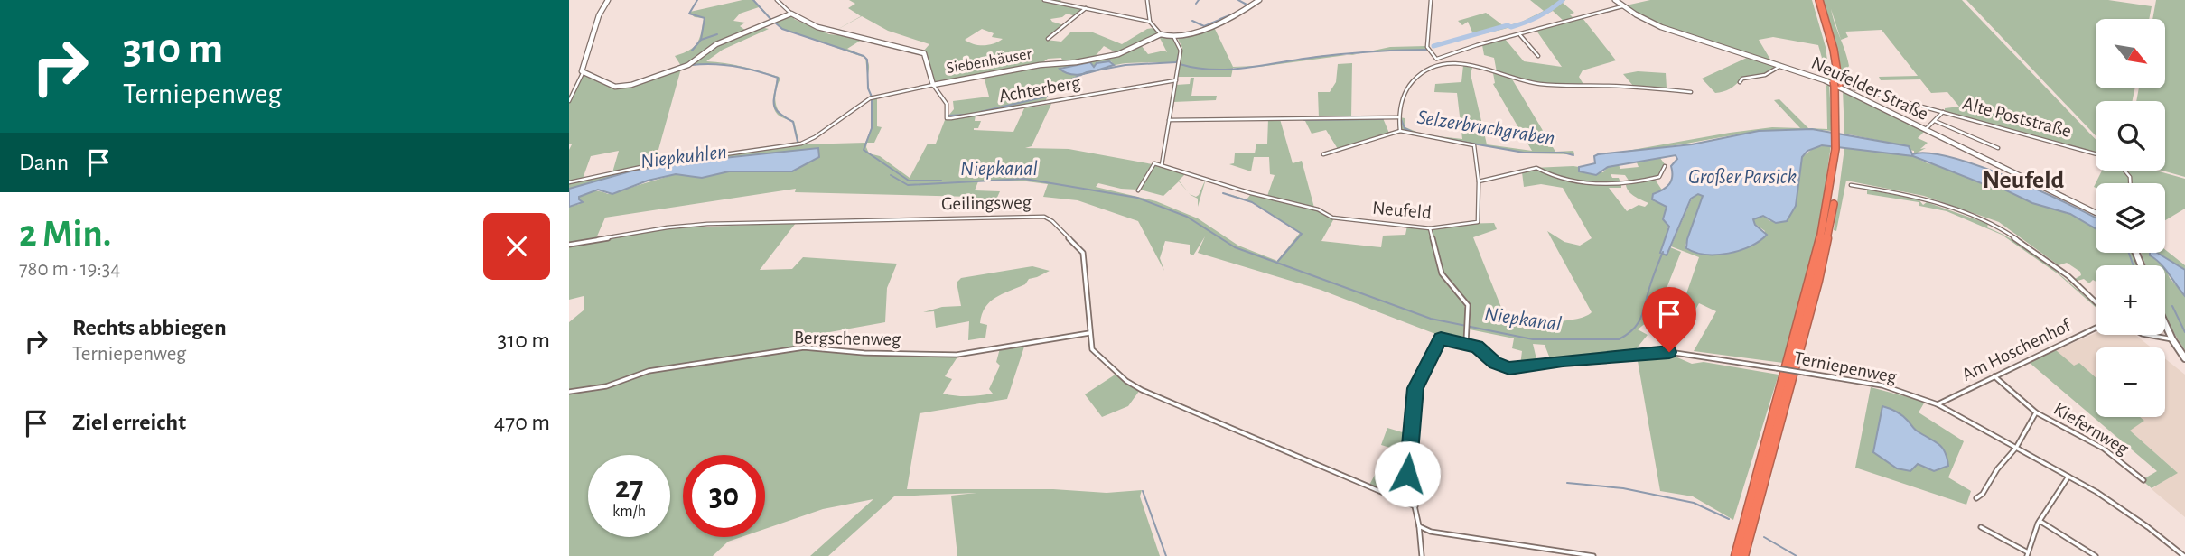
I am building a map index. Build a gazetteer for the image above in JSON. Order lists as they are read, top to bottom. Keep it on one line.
{"streets":{"street":["Siebenhäuser","Neufelder Straße","Achterberg","Alte Poststraße","Geilingsweg","Neufeld","Bergschenweg","Am Hoschenhof","Terniepenweg","Kiefernweg"]},"crossings":[["Siebenhäuser","Achterberg"],["Geilingsweg","Bergschenweg"],["Am Hoschenhof","Terniepenweg"],["Am Hoschenhof","Kiefernweg"]],"districts":["Neufeld"],"water":["Selzerbruchgraben","Niepkuhlen","Niepkanal","Großer Parsick"],"north":"bottom right","page":{"turn":["310 m","Terniepenweg"],"map_buttons":["+","−"],"then":"Dann","heading":["2 Min.","780 m · 19:34"],"list":[{"name":"Rechts abbiegen","note":"Terniepenweg","value":"310 m"},{"name":"Ziel erreicht","value":"470 m"}],"speed":"27 km/h","limit":"30"}}
